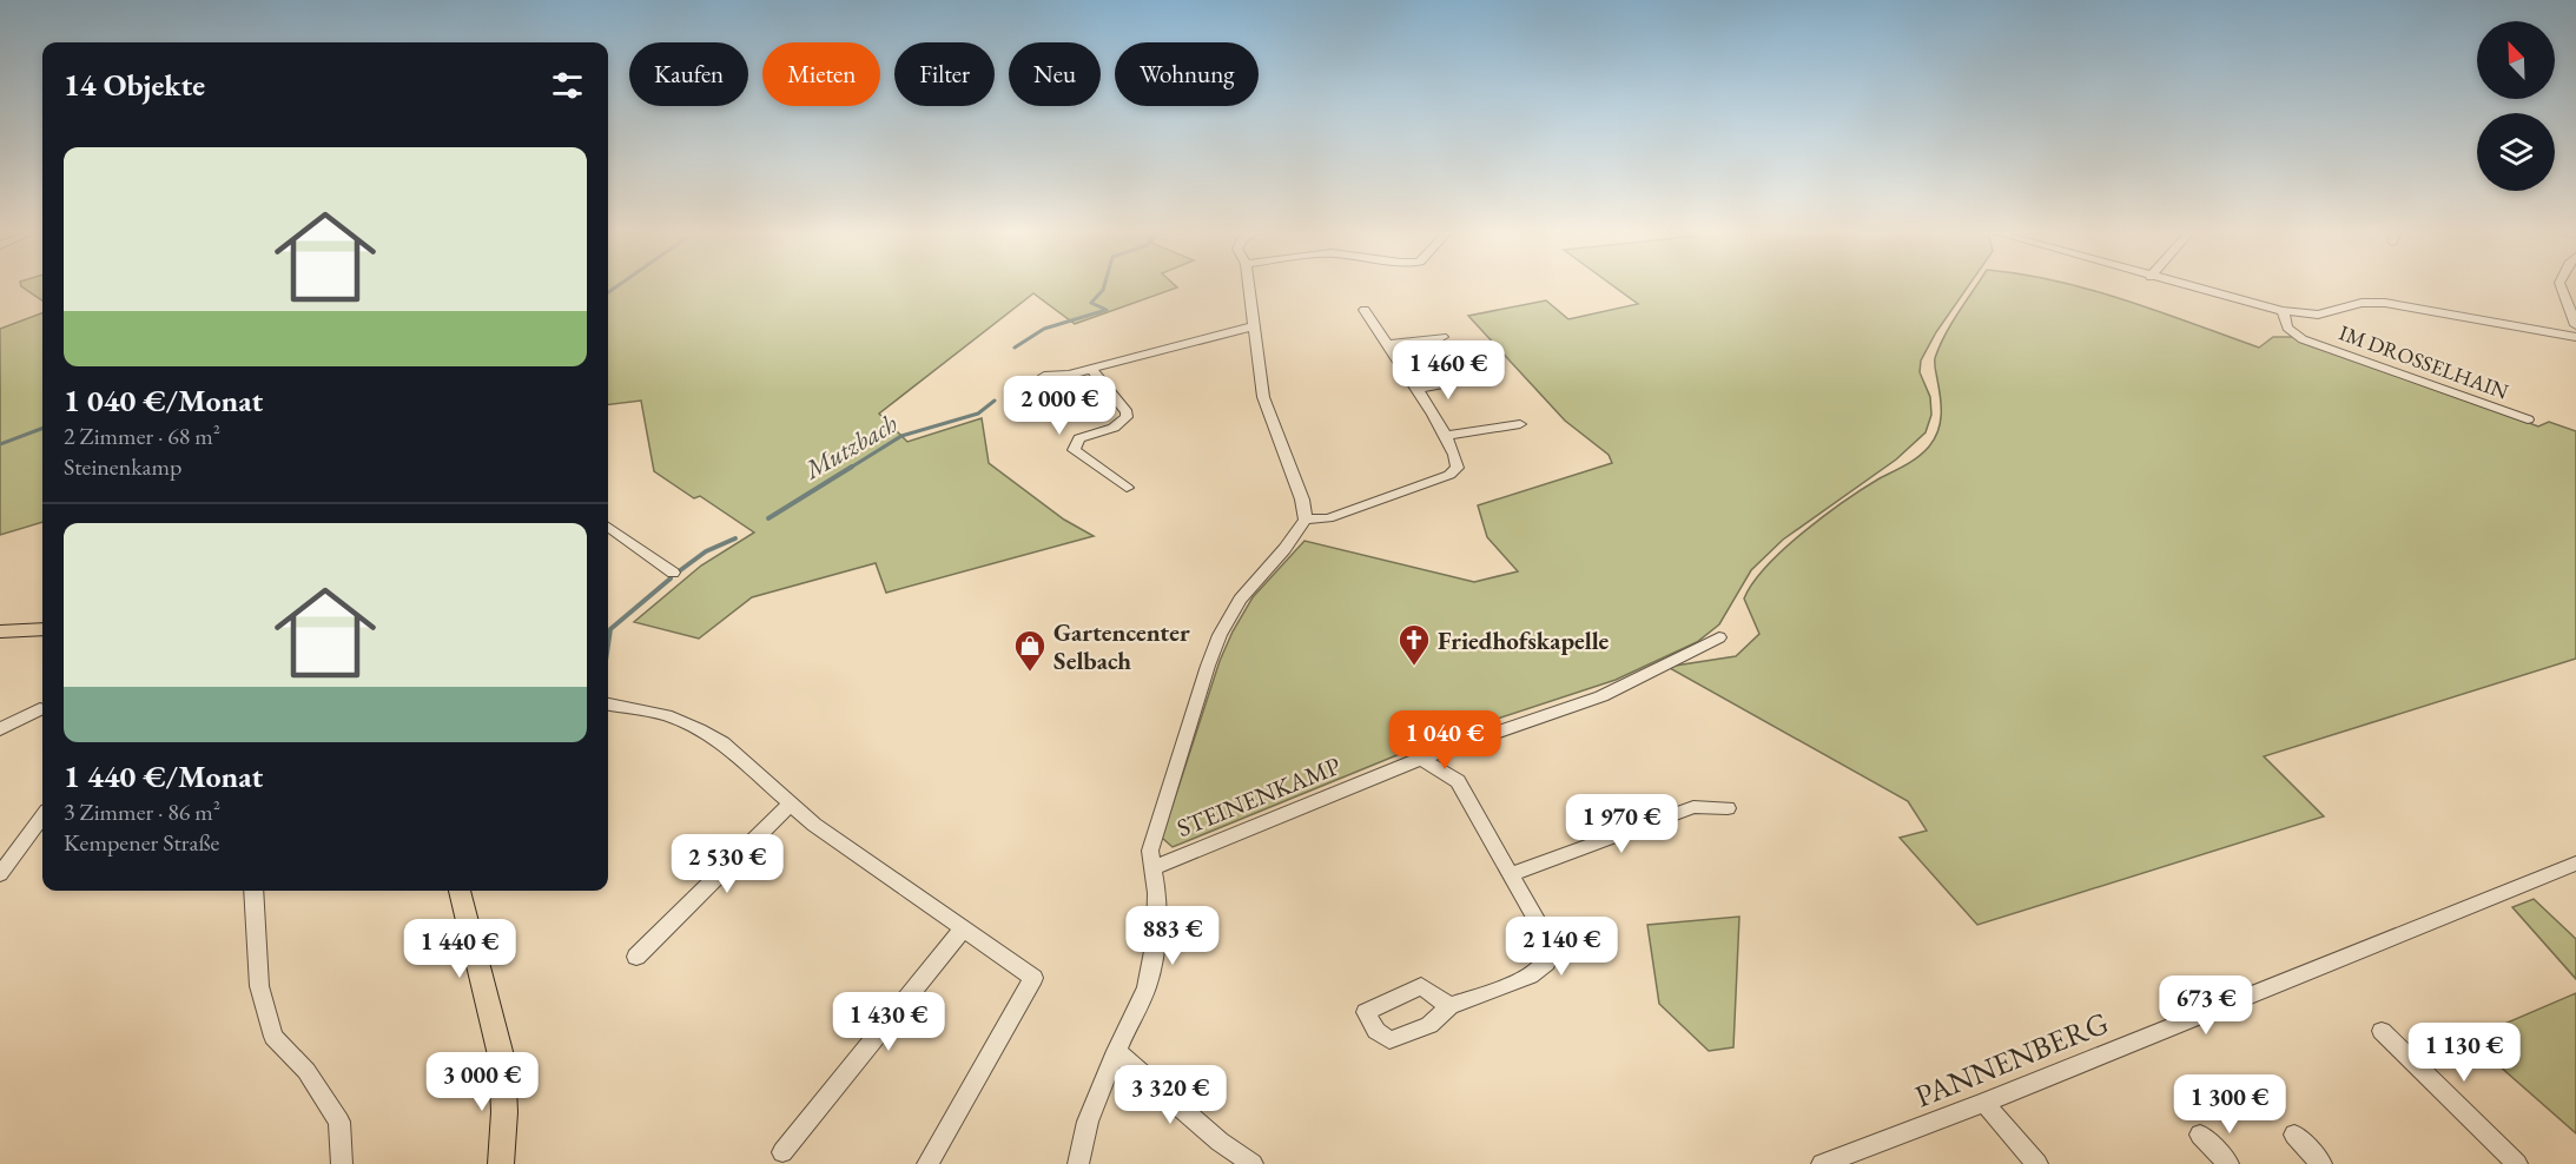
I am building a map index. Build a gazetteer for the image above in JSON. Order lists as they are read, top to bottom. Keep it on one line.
{"streets":{"street":["IM DROSSELHAIN","STEINENKAMP","PANNENBERG"]},"water":["Mutzbach"],"places":{"church":["Friedhofskapelle"],"shop":["Gartencenter Selbach"]},"north":"top left","page":{"chip":["Kaufen","Mieten","Filter","Neu","Wohnung"],"heading":"14 Objekte","list":[{"name":"1 040 €/Monat","note":"2 Zimmer · 68 m² · Steinenkamp"},{"name":"1 440 €/Monat","note":"3 Zimmer · 86 m² · Kempener Straße"}],"price":["1 460 €","2 000 €","1 040 €","1 970 €","2 530 €","883 €","2 140 €","1 440 €","673 €","1 430 €","1 130 €","3 000 €","3 320 €","1 300 €"]}}
